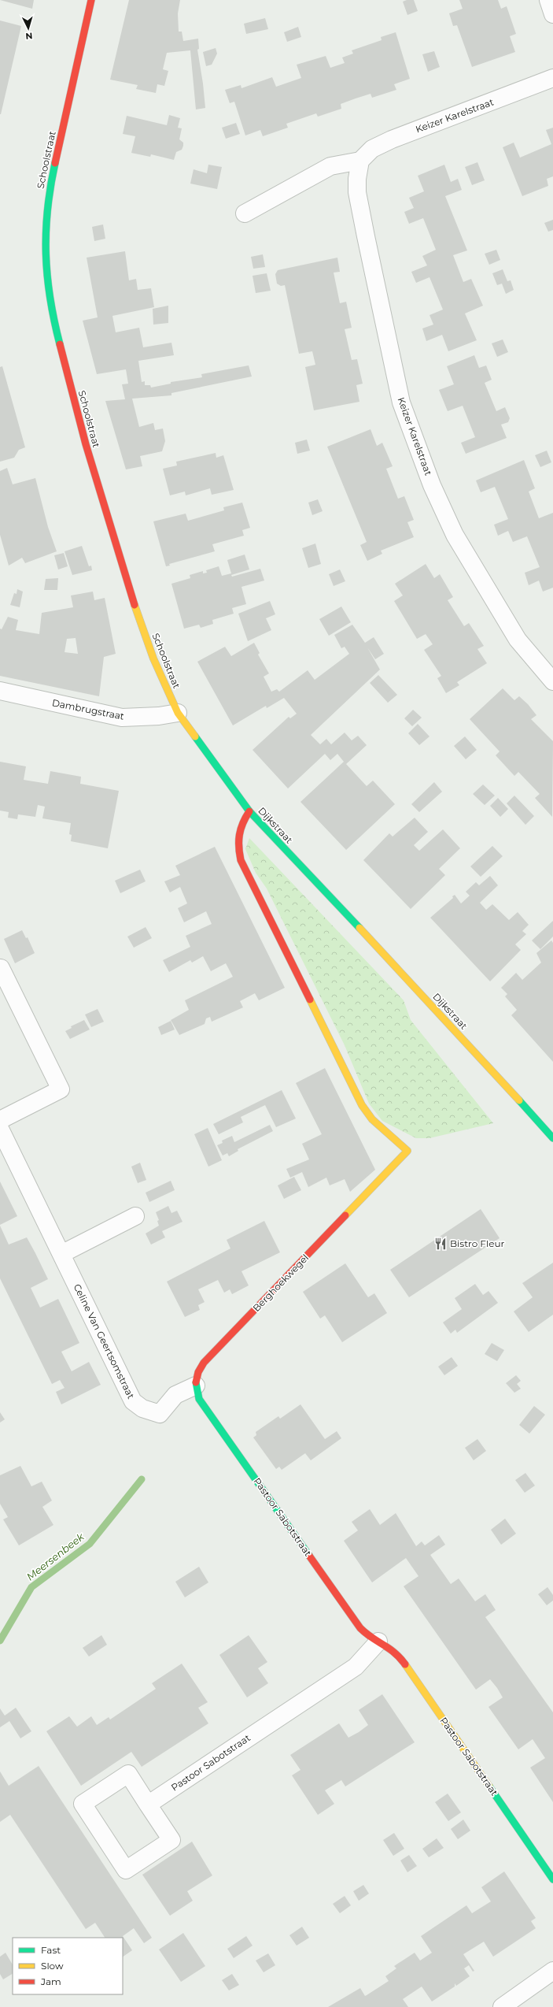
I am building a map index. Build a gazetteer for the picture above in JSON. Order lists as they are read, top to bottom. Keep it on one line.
{"streets":{"street":["Keizer Karelstraat","Schoolstraat","Dambrugstraat","Dijkstraat","Berghoekwegel","Celine Van Geertsomstraat","Pastoor Sabotstraat"]},"crossings":[["Schoolstraat","Dambrugstraat"],["Schoolstraat","Dijkstraat"],["Dijkstraat","Berghoekwegel"],["Berghoekwegel","Celine Van Geertsomstraat"],["Berghoekwegel","Pastoor Sabotstraat"],["Celine Van Geertsomstraat","Pastoor Sabotstraat"]],"water":["Meersenbeek"],"places":{"restaurant":["Bistro Fleur"]},"legend":["Fast","Slow","Jam"],"north":"bottom"}
